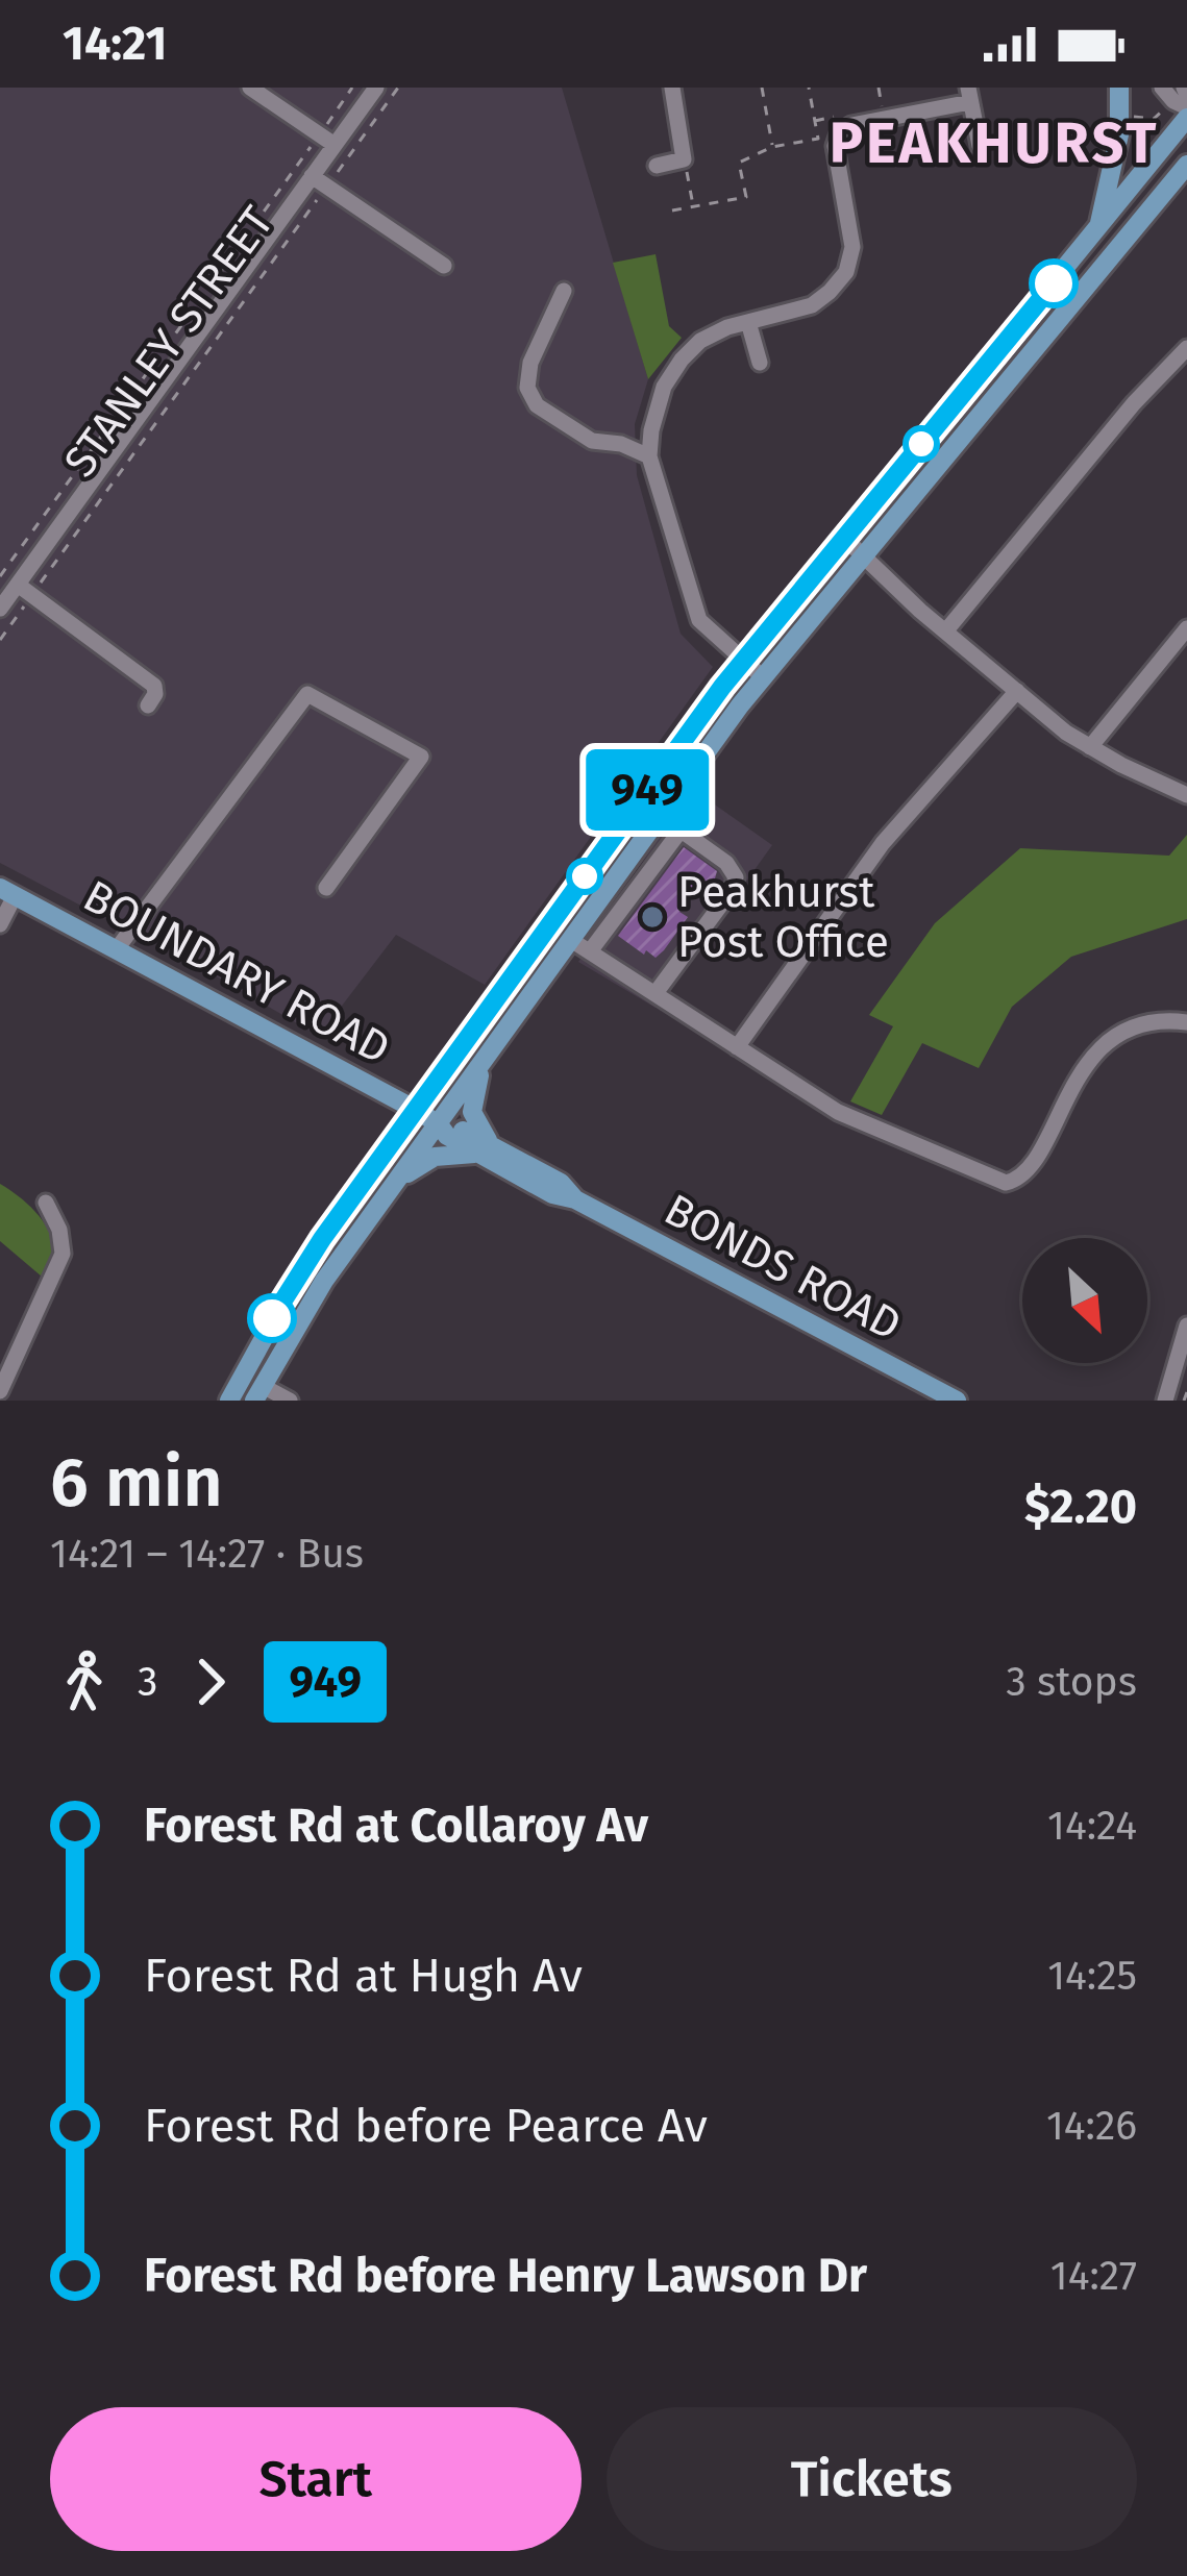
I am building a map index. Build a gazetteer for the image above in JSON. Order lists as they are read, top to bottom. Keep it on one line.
{"streets":{"main road":["BOUNDARY ROAD","BONDS ROAD"],"street":["STANLEY STREET"]},"crossings":[["BOUNDARY ROAD","BONDS ROAD"]],"districts":["PEAKHURST"],"places":["Peakhurst Post Office"],"lines":["bus line 949"],"north":"bottom right","page":{"status":"14:21","on_map":"949","heading":["6 min","14:21 – 14:27 · Bus","$2.20"],"legs":["3","949","3 stops"],"list":[{"name":"Forest Rd at Collaroy Av","value":"14:24"},{"name":"Forest Rd at Hugh Av","value":"14:25"},{"name":"Forest Rd before Pearce Av","value":"14:26"},{"name":"Forest Rd before Henry Lawson Dr","value":"14:27"}],"buttons":["Start","Tickets"]}}
